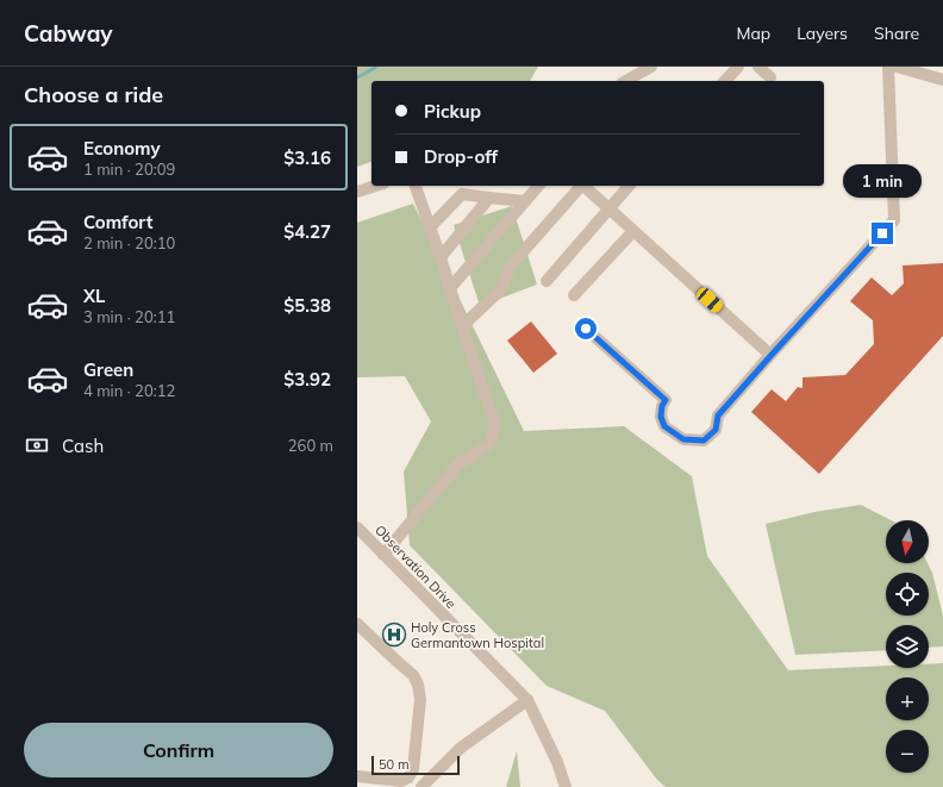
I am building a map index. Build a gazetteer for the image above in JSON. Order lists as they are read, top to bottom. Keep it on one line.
{"streets":{"street":["Observation Drive"]},"places":{"hospital":["Holy Cross Germantown Hospital"]},"scale_bar":"50 m","north":"bottom","page":{"header":"Cabway","nav":["Map","Layers","Share"],"heading":"Choose a ride","banner":["Pickup","Drop-off"],"list":[{"name":"Economy","note":"1 min · 20:09","value":"$3.16"},{"name":"Comfort","note":"2 min · 20:10","value":"$4.27"},{"name":"XL","note":"3 min · 20:11","value":"$5.38"},{"name":"Green","note":"4 min · 20:12","value":"$3.92"}],"bubble":"1 min","pay":["Cash","260 m"],"map_buttons":["+","−"],"buttons":"Confirm","scale":"50 m"}}
